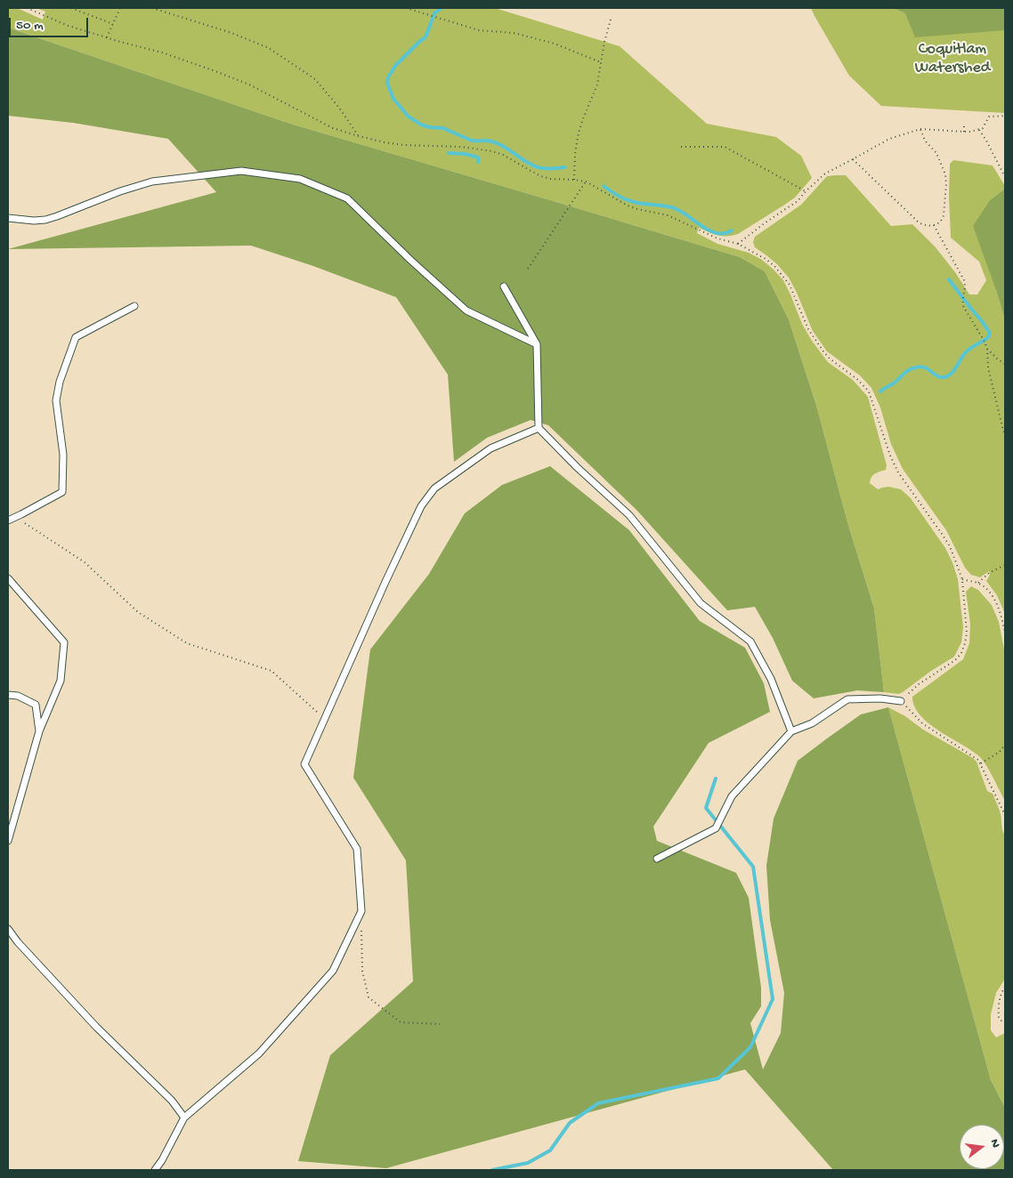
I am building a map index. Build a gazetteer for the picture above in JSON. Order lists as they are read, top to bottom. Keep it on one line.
{"parks":["Coquitlam Watershed"],"scale_bar":"50 m","north":"right"}
